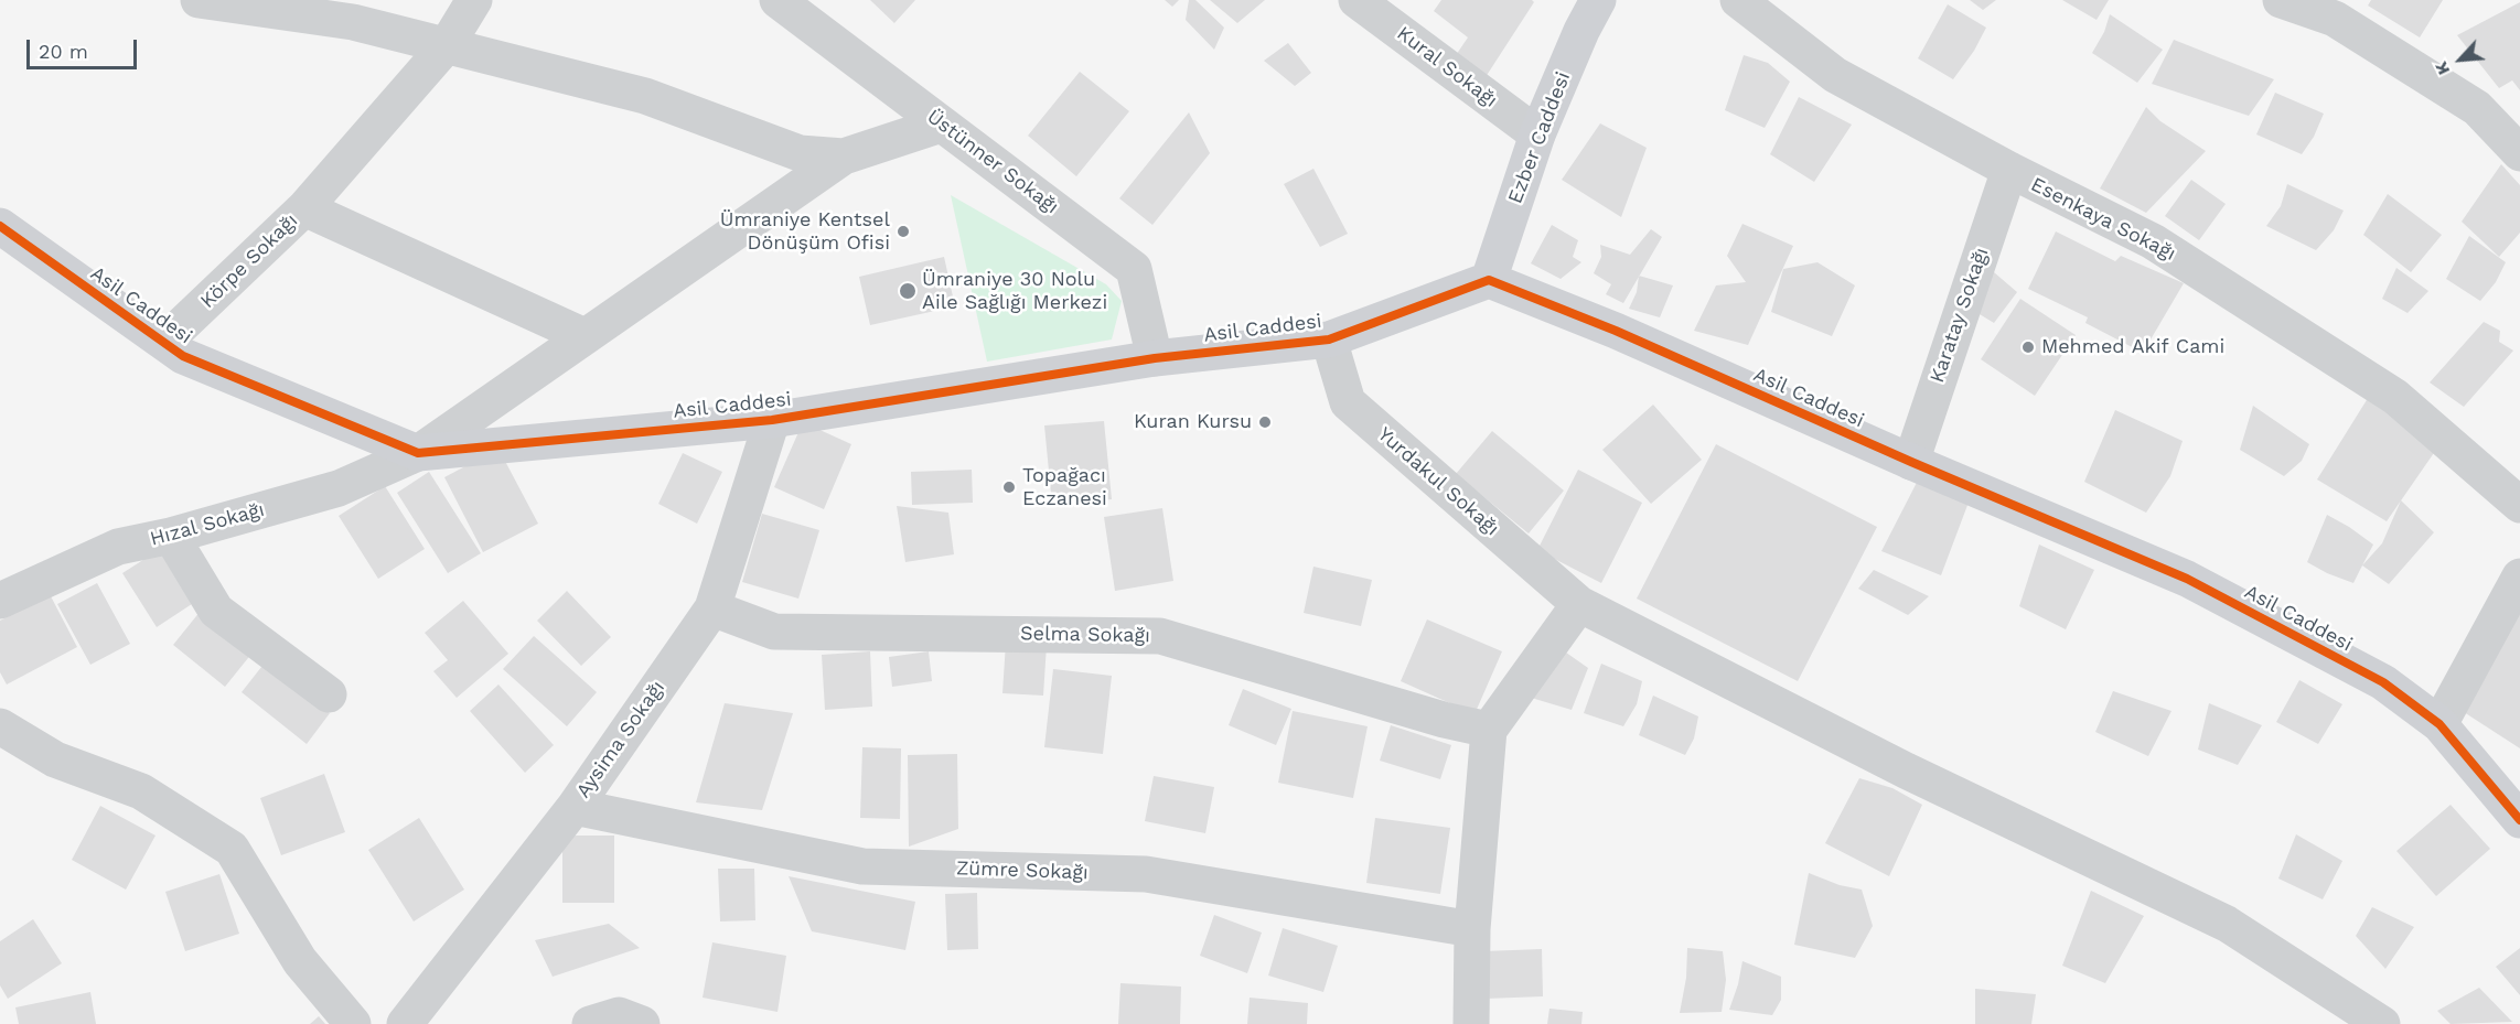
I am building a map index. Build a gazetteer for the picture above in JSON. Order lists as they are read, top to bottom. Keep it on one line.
{"streets":{"street":["Kural Sokağı","Ezber Caddesi","Üstünner Sokağı","Esenkaya Sokağı","Körpe Sokağı","Asil Caddesi","Karatay Sokağı","Yurdakul Sokağı","Hızal Sokağı","Selma Sokağı","Aysima Sokağı","Zümre Sokağı"]},"crossings":[["Kural Sokağı","Ezber Caddesi"],["Ezber Caddesi","Asil Caddesi"],["Üstünner Sokağı","Asil Caddesi"],["Esenkaya Sokağı","Karatay Sokağı"],["Körpe Sokağı","Asil Caddesi"],["Asil Caddesi","Karatay Sokağı"],["Asil Caddesi","Yurdakul Sokağı"],["Asil Caddesi","Hızal Sokağı"],["Asil Caddesi","Aysima Sokağı"],["Selma Sokağı","Aysima Sokağı"],["Aysima Sokağı","Zümre Sokağı"]],"places":["Ümraniye Kentsel Dönüşüm Ofisi","Ümraniye 30 Nolu Aile Sağlığı Merkezi","Mehmed Akif Cami","Kuran Kursu","Topağacı Eczanesi"],"scale_bar":"20 m","north":"bottom left"}
